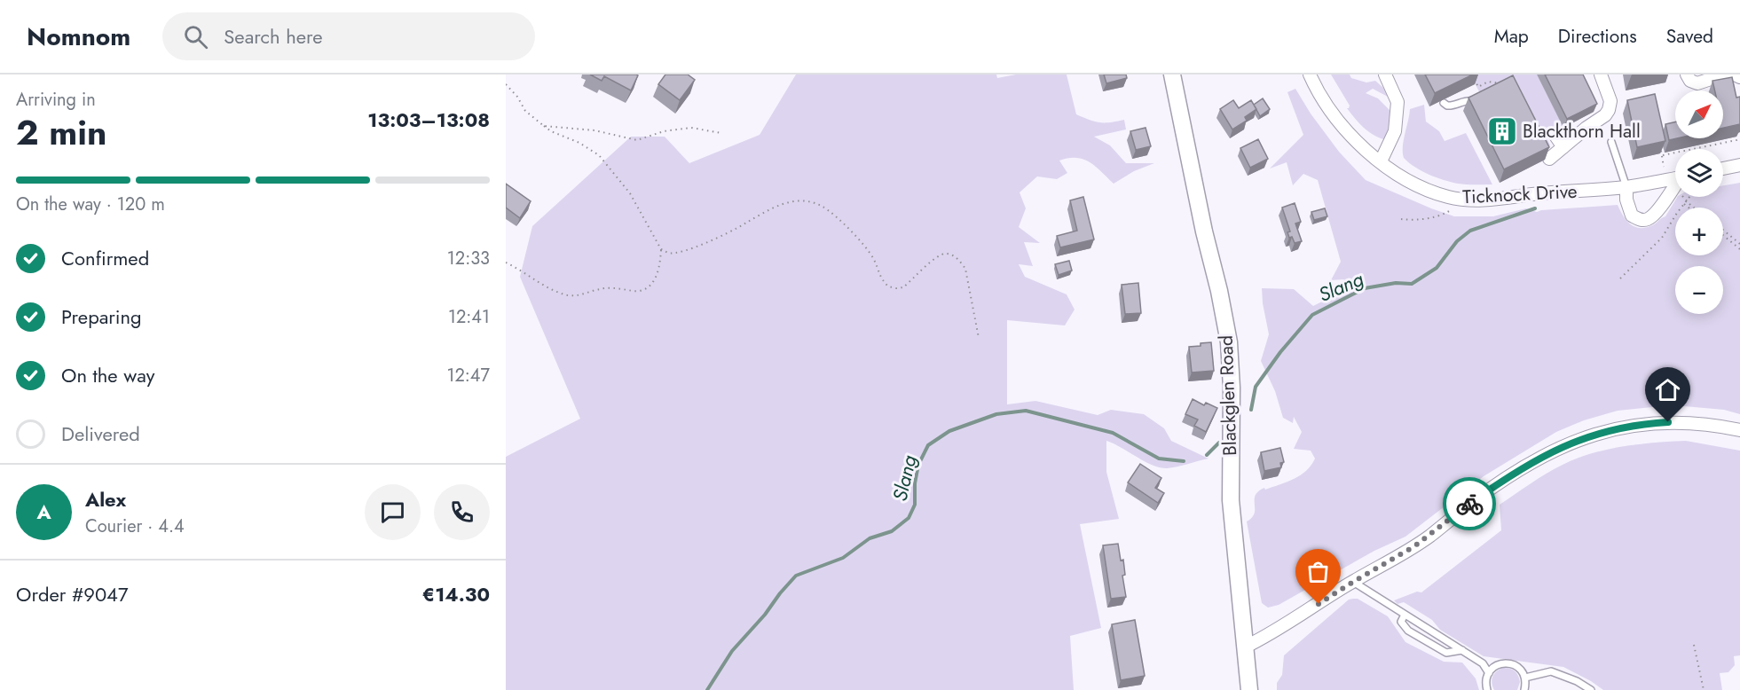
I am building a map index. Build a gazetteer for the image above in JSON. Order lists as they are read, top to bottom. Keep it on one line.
{"streets":{"street":["Ticknock Drive","Blackglen Road"]},"water":["Slang"],"places":{"building":["Blackthorn Hall"]},"north":"top right","page":{"header":"Nomnom","search":"Search here","nav":["Map","Directions","Saved"],"heading":["2 min","Arriving in","13:03–13:08"],"panel":["Alex","Courier · 4.4","Order #9047","€14.30"],"map_buttons":["+","−"],"bar":"On the way · 120 m","list":[["Confirmed","12:33"],["Preparing","12:41"],["On the way","12:47"],"Delivered"],"round":"A"}}
